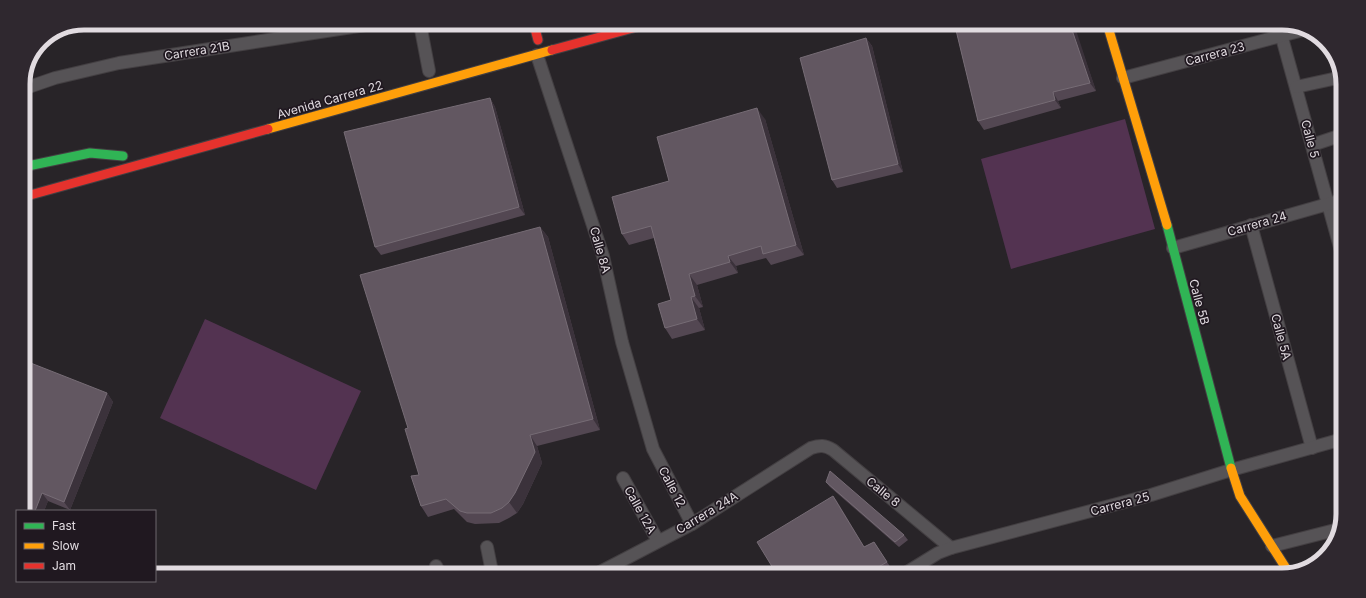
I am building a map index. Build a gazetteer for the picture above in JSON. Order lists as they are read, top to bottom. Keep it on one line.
{"streets":{"main road":["Avenida Carrera 22","Calle 5B"],"street":["Carrera 21B","Carrera 23","Calle 5","Carrera 24","Calle 8A","Calle 5A","Calle 12","Calle 8","Carrera 25","Calle 12A","Carrera 24A"]},"crossings":[["Carrera 23","Calle 5"],["Carrera 23","Calle 5B"],["Avenida Carrera 22","Calle 8A"],["Calle 5","Carrera 24"],["Carrera 24","Calle 5B"],["Carrera 24","Calle 5A"],["Calle 8A","Calle 12"],["Calle 5B","Carrera 25"],["Calle 5A","Carrera 25"],["Calle 12","Carrera 24A"],["Calle 8","Carrera 25"],["Calle 8","Carrera 24A"],["Calle 12A","Carrera 24A"]],"legend":["Fast","Slow","Jam"]}
